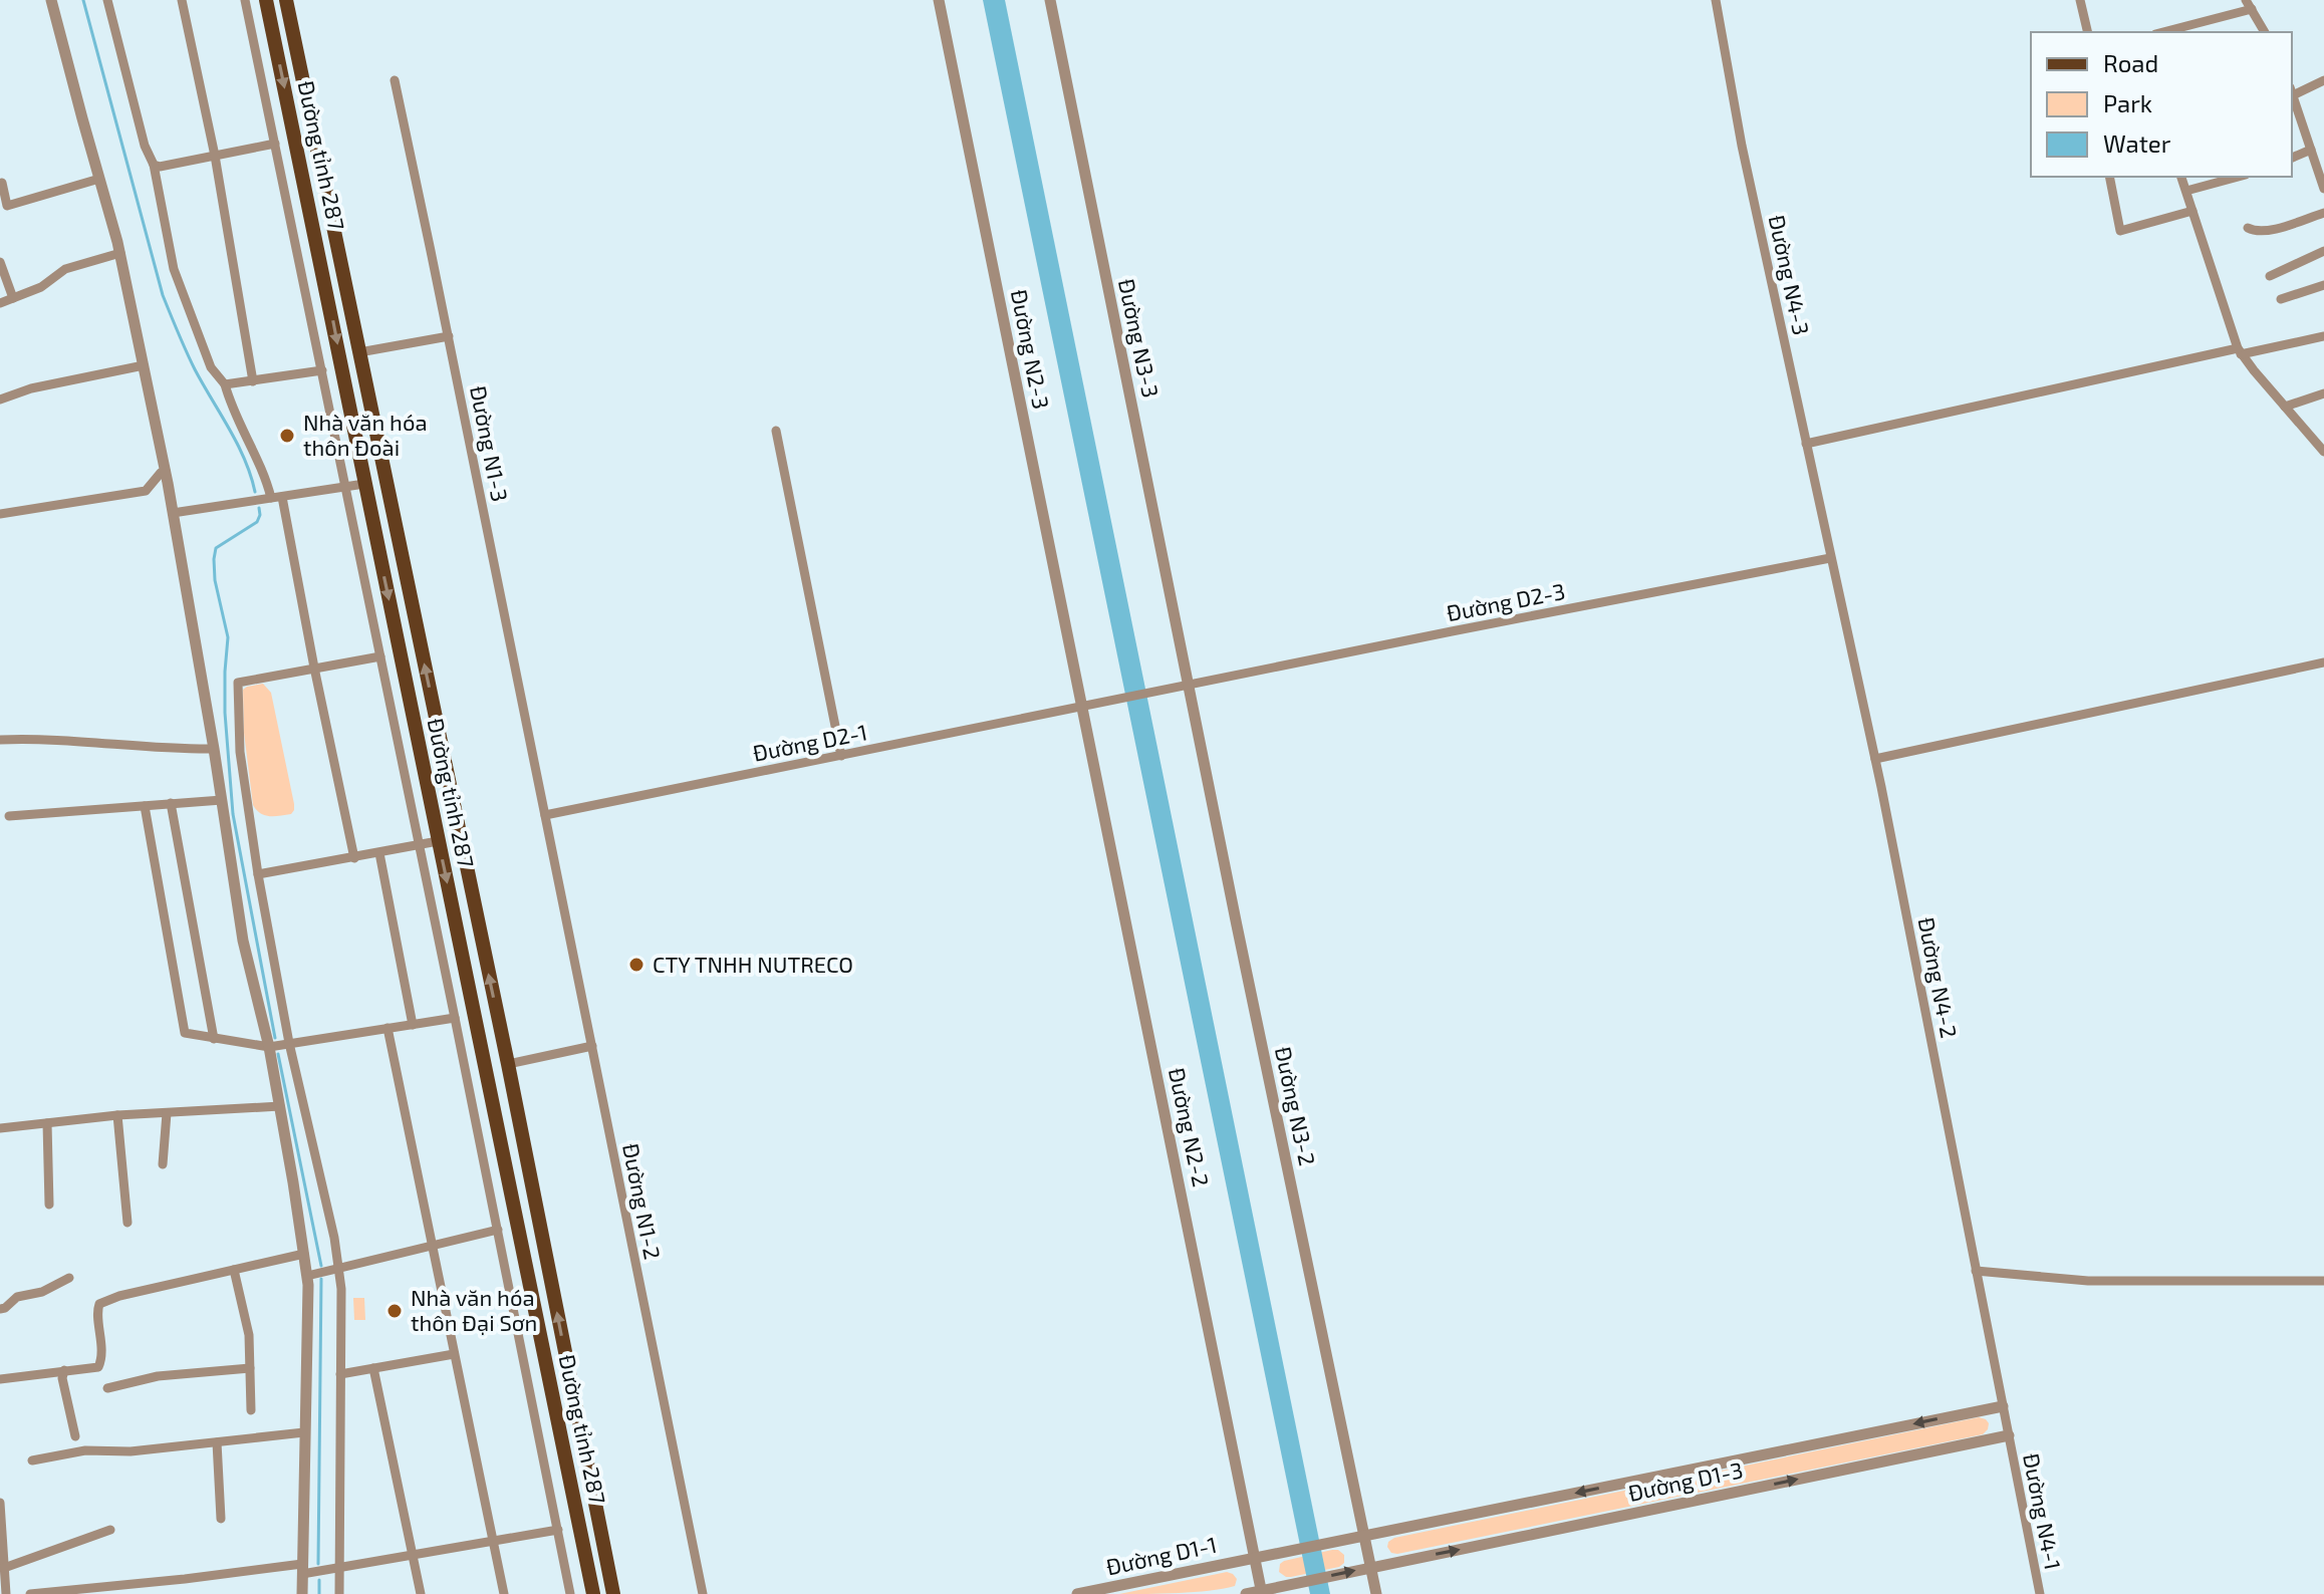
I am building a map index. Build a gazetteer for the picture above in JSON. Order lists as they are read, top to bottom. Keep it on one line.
{"streets":{"main road":["Đường tỉnh 287"],"street":["Đường N4-3","Đường N3-3","Đường N2-3","Đường N1-3","Đường D2-3","Đường D2-1","Đường N4-2","Đường N3-2","Đường N2-2","Đường N1-2","Đường D1-3","Đường N4-1","Đường D1-1"]},"crossings":[["Đường N4-3","Đường D2-3"],["Đường N4-3","Đường N4-2"],["Đường N3-3","Đường D2-3"],["Đường N3-3","Đường N3-2"],["Đường N2-3","Đường D2-3"],["Đường N2-3","Đường D2-1"],["Đường N2-3","Đường N2-2"],["Đường N1-3","Đường D2-1"],["Đường N1-3","Đường N1-2"],["Đường D2-3","Đường D2-1"],["Đường D2-3","Đường N4-2"],["Đường D2-3","Đường N3-2"],["Đường D2-3","Đường N2-2"],["Đường D2-1","Đường N2-2"],["Đường D2-1","Đường N1-2"],["Đường N4-2","Đường D1-3"],["Đường N4-2","Đường N4-1"],["Đường N3-2","Đường D1-3"],["Đường N2-2","Đường D1-3"],["Đường N2-2","Đường D1-1"],["Đường D1-3","Đường N4-1"],["Đường D1-3","Đường D1-1"]],"places":["Nhà văn hóa thôn Đoài","CTY TNHH NUTRECO","Nhà văn hóa thôn Đại Sơn"],"legend":["Road","Park","Water"]}
